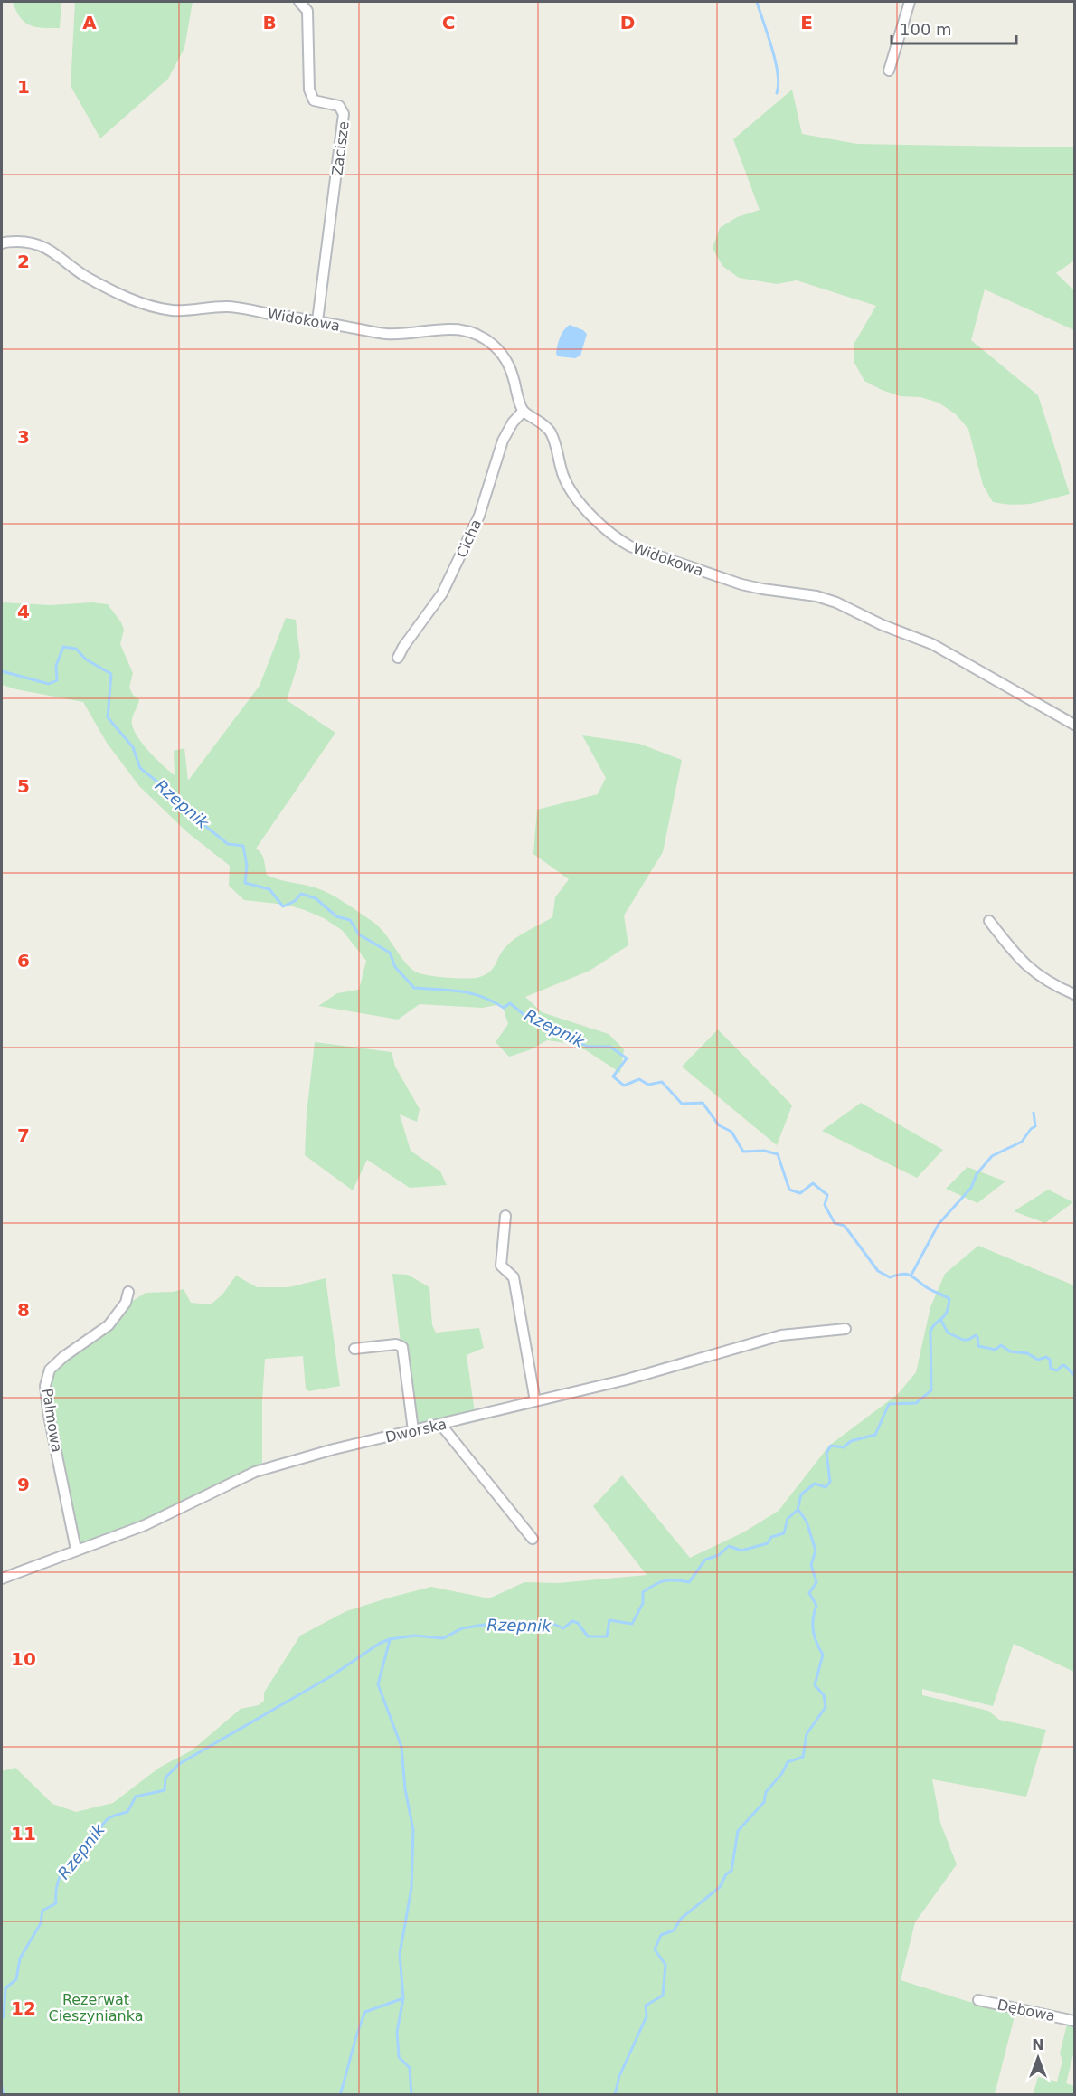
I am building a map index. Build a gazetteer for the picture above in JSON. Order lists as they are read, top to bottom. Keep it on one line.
{"streets":{"street":["Zacisze","Widokowa","Cicha","Palmowa","Dworska","Dębowa"]},"crossings":[["Zacisze","Widokowa"],["Widokowa","Cicha"],["Palmowa","Dworska"]],"water":["Rzepnik"],"parks":["Rezerwat Cieszynianka"],"scale_bar":"100 m","north":"top","grid":{"columns":["A","B","C","D","E"],"rows":["1","2","3","4","5","6","7","8","9","10","11","12"]}}
